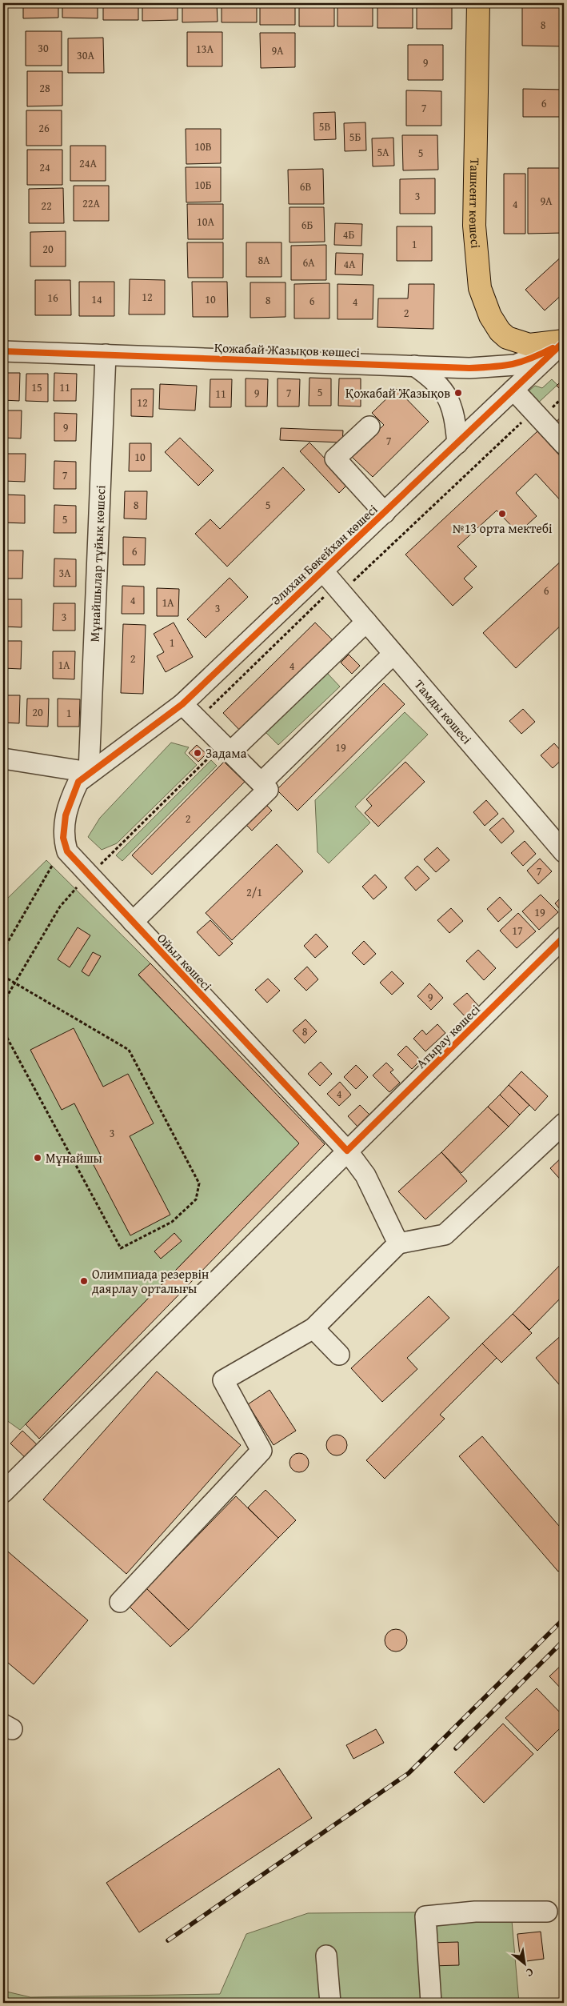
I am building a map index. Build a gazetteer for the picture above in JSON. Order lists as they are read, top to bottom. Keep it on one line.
{"streets":{"main road":["Ташкент көшесі"],"street":["Қожабай Жазықов көшесі","Әлихан Бөкейхан көшесі","Мұнайшылар тұйық көшесі","Тамды көшесі","Ойыл көшесі","Атырау көшесі"]},"crossings":[["Ташкент көшесі","Қожабай Жазықов көшесі"],["Ташкент көшесі","Әлихан Бөкейхан көшесі"],["Қожабай Жазықов көшесі","Әлихан Бөкейхан көшесі"],["Қожабай Жазықов көшесі","Мұнайшылар тұйық көшесі"],["Әлихан Бөкейхан көшесі","Мұнайшылар тұйық көшесі"],["Әлихан Бөкейхан көшесі","Тамды көшесі"],["Әлихан Бөкейхан көшесі","Ойыл көшесі"],["Мұнайшылар тұйық көшесі","Ойыл көшесі"],["Ойыл көшесі","Атырау көшесі"]],"places":["Қожабай Жазықов","№13 орта мектебі","Задама","Мұнайшы","Олимпиада резервін даярлау орталығы"],"house_numbers":["8","30","13А","9А","30А","9","28","6","7","5В","26","5Б","10В","5А","5","24А","24","10Б","6В","3","9А","22А","4","22","10А","6Б","4Б","1","20","8А","6А","4А","12","16","14","10","8","6","4","2","15","11","5","9","7","11","12","9","7","10","7","8","5","5","6","3А","6","4","1А","3","3","1","2","1А","4","20","1","19","2","7","2/1","19","17","9","8","4","3"],"north":"bottom right"}
